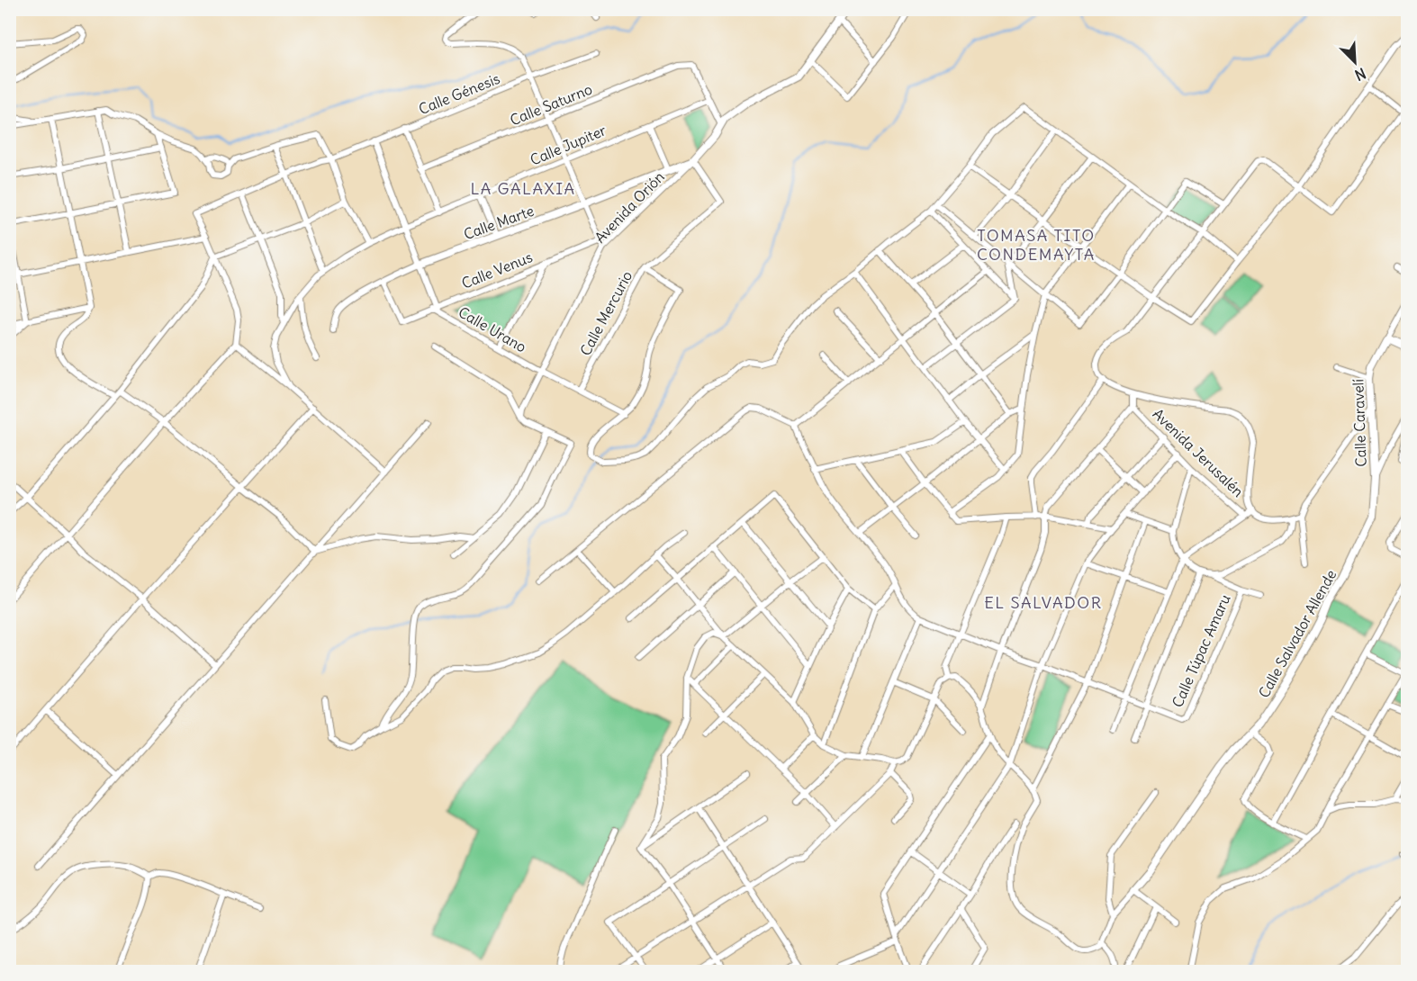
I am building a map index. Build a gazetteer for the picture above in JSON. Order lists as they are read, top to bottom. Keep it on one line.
{"streets":{"street":["Calle Génesis","Calle Saturno","Calle Jupiter","Avenida Orión","Calle Marte","Calle Venus","Calle Mercurio","Calle Urano","Calle Caravelí","Avenida Jerusalén","Calle Salvador Allende","Calle Túpac Amaru"]},"crossings":[["Calle Génesis","Calle Urano"],["Calle Saturno","Calle Jupiter"],["Calle Jupiter","Calle Urano"],["Avenida Orión","Calle Marte"],["Avenida Orión","Calle Mercurio"],["Avenida Orión","Calle Urano"],["Calle Marte","Calle Venus"],["Calle Marte","Calle Mercurio"],["Calle Marte","Calle Urano"],["Calle Venus","Calle Urano"],["Calle Mercurio","Calle Urano"],["Calle Caravelí","Calle Salvador Allende"]],"districts":["LA GALAXIA","TOMASA TITO CONDEMAYTA","EL SALVADOR"],"north":"bottom right"}
